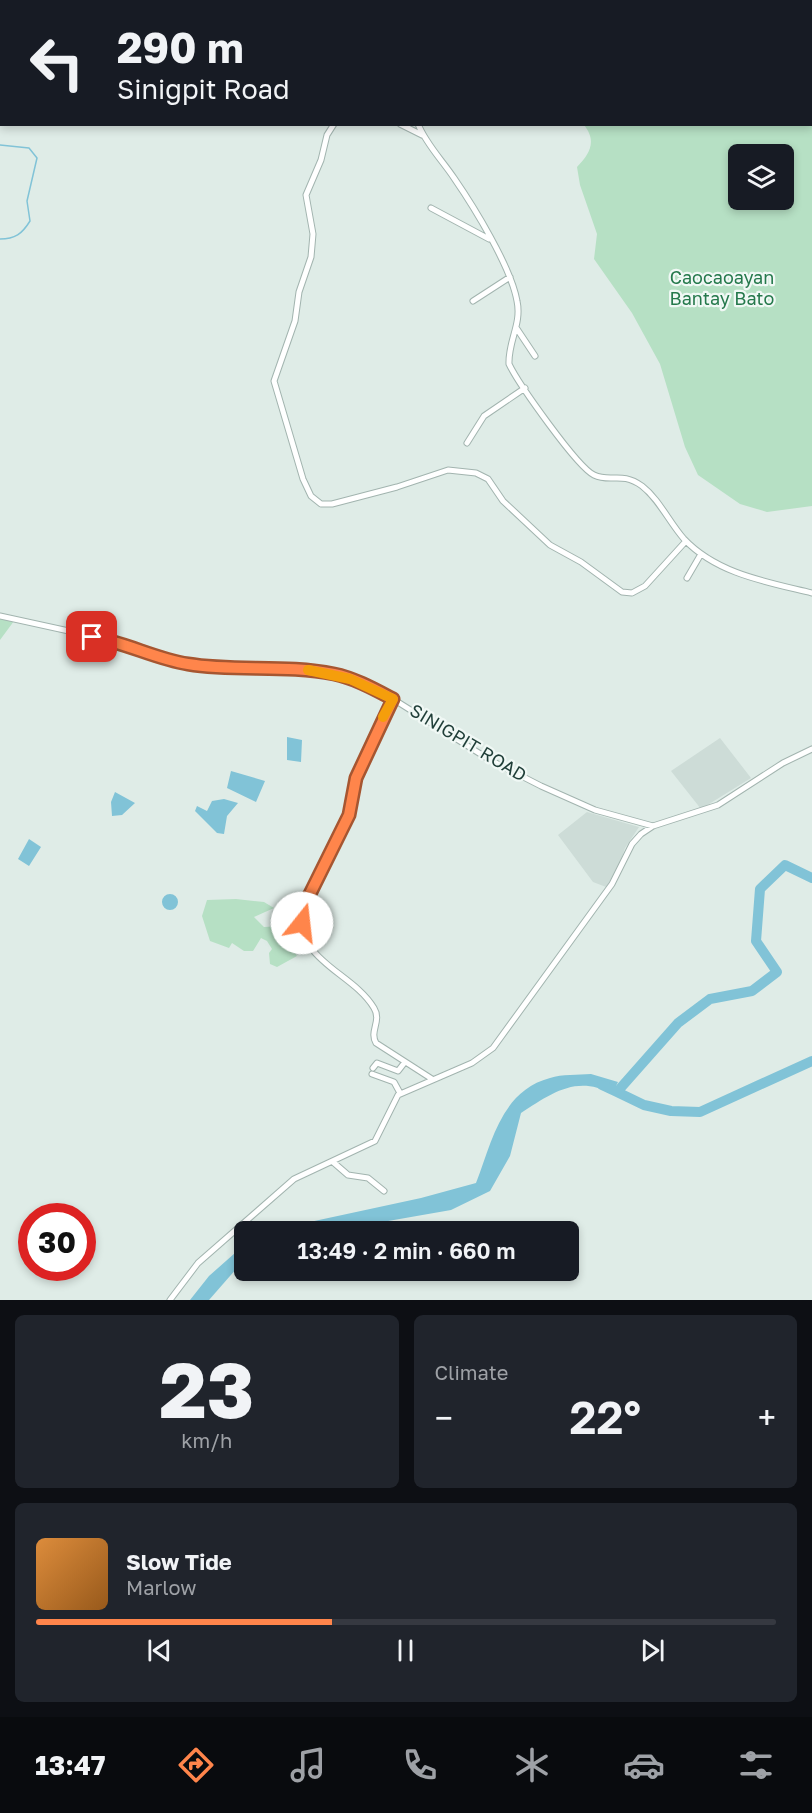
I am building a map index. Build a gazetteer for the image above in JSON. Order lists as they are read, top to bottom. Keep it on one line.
{"streets":{"street":["SINIGPIT ROAD"]},"parks":["Caocaoayan Bantay Bato"],"page":{"turn":["290 m","Sinigpit Road"],"limit":"30","trip":"13:49 · 2 min · 660 m","tile":[["23","km/h"],"Climate"],"heat":["−","22°","+"],"song":["Slow Tide","Marlow"],"tabs":"13:47"}}
